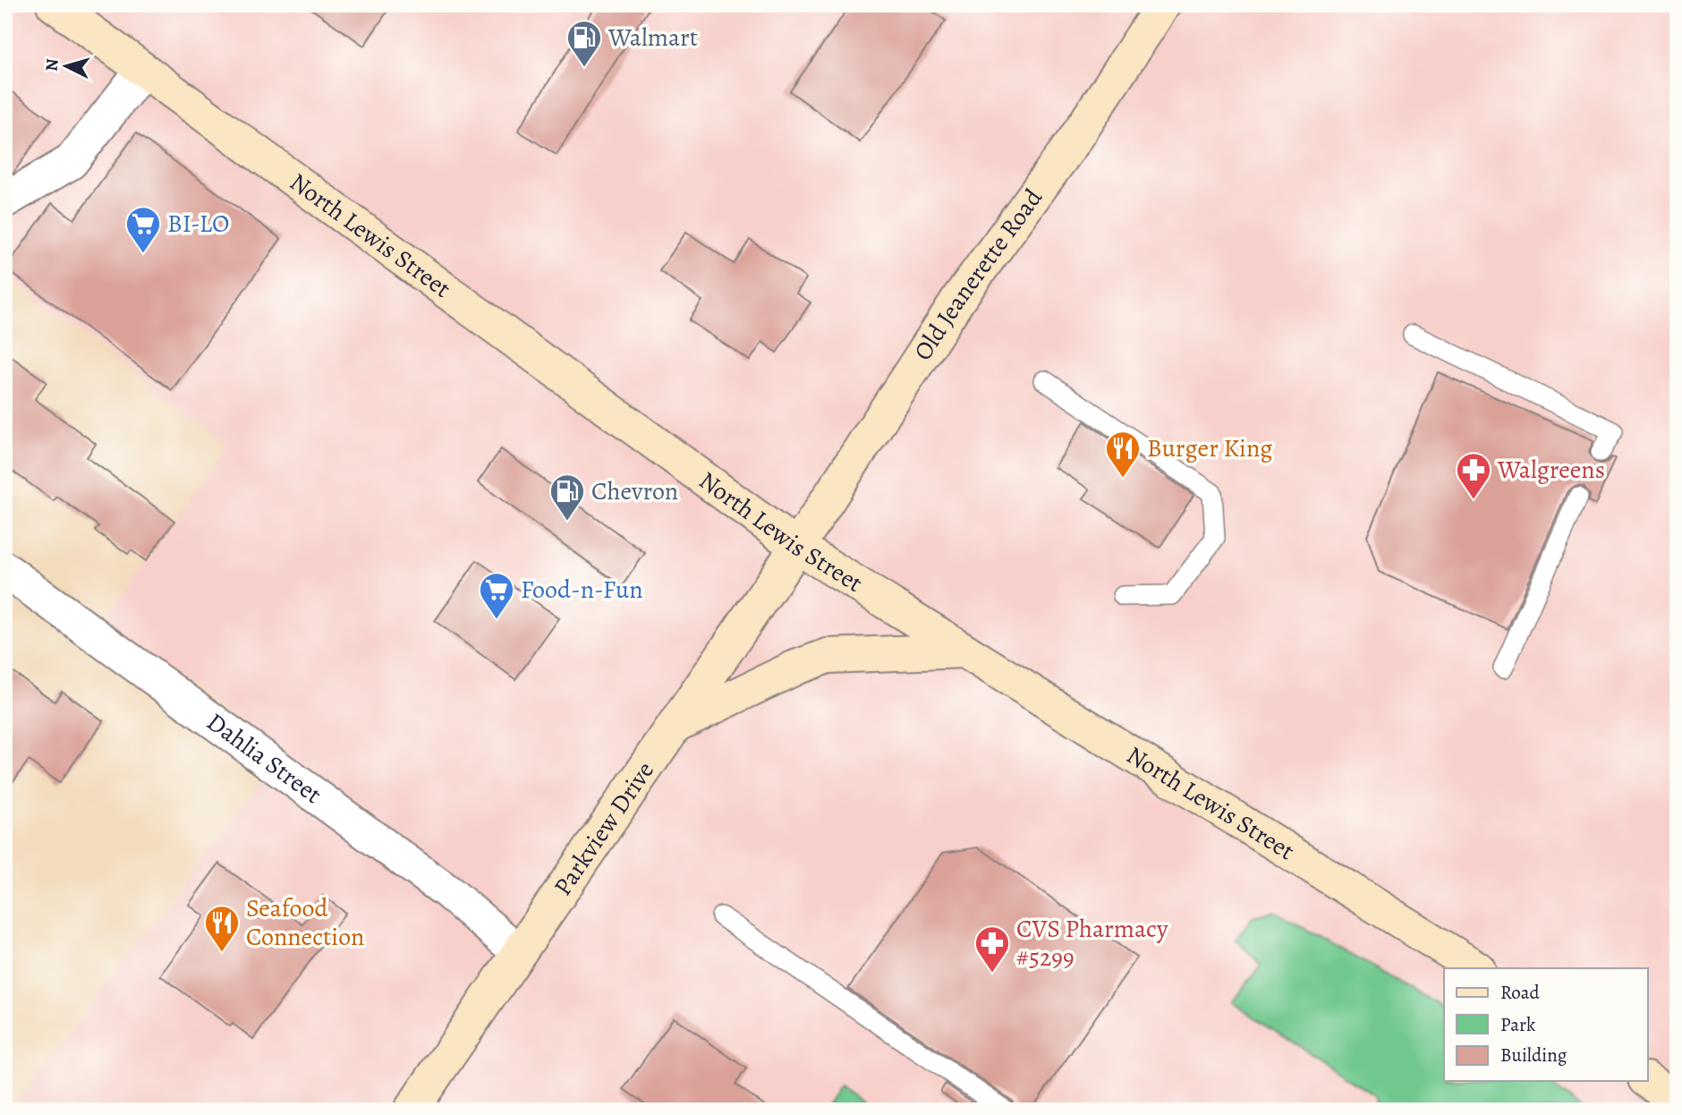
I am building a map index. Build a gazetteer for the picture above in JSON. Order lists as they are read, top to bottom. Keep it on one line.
{"streets":{"main road":["North Lewis Street","Old Jeanerette Road","Parkview Drive"],"street":["Dahlia Street"]},"crossings":[["North Lewis Street","Old Jeanerette Road"],["North Lewis Street","Parkview Drive"],["Old Jeanerette Road","Parkview Drive"],["Dahlia Street","Parkview Drive"]],"places":{"fuel station":["Walmart","Chevron"],"supermarket":["BI-LO","Food-n-Fun"],"restaurant":["Burger King","Seafood Connection"],"pharmacy":["Walgreens","CVS Pharmacy #5299"]},"legend":["Road","Park","Building"],"north":"left"}
